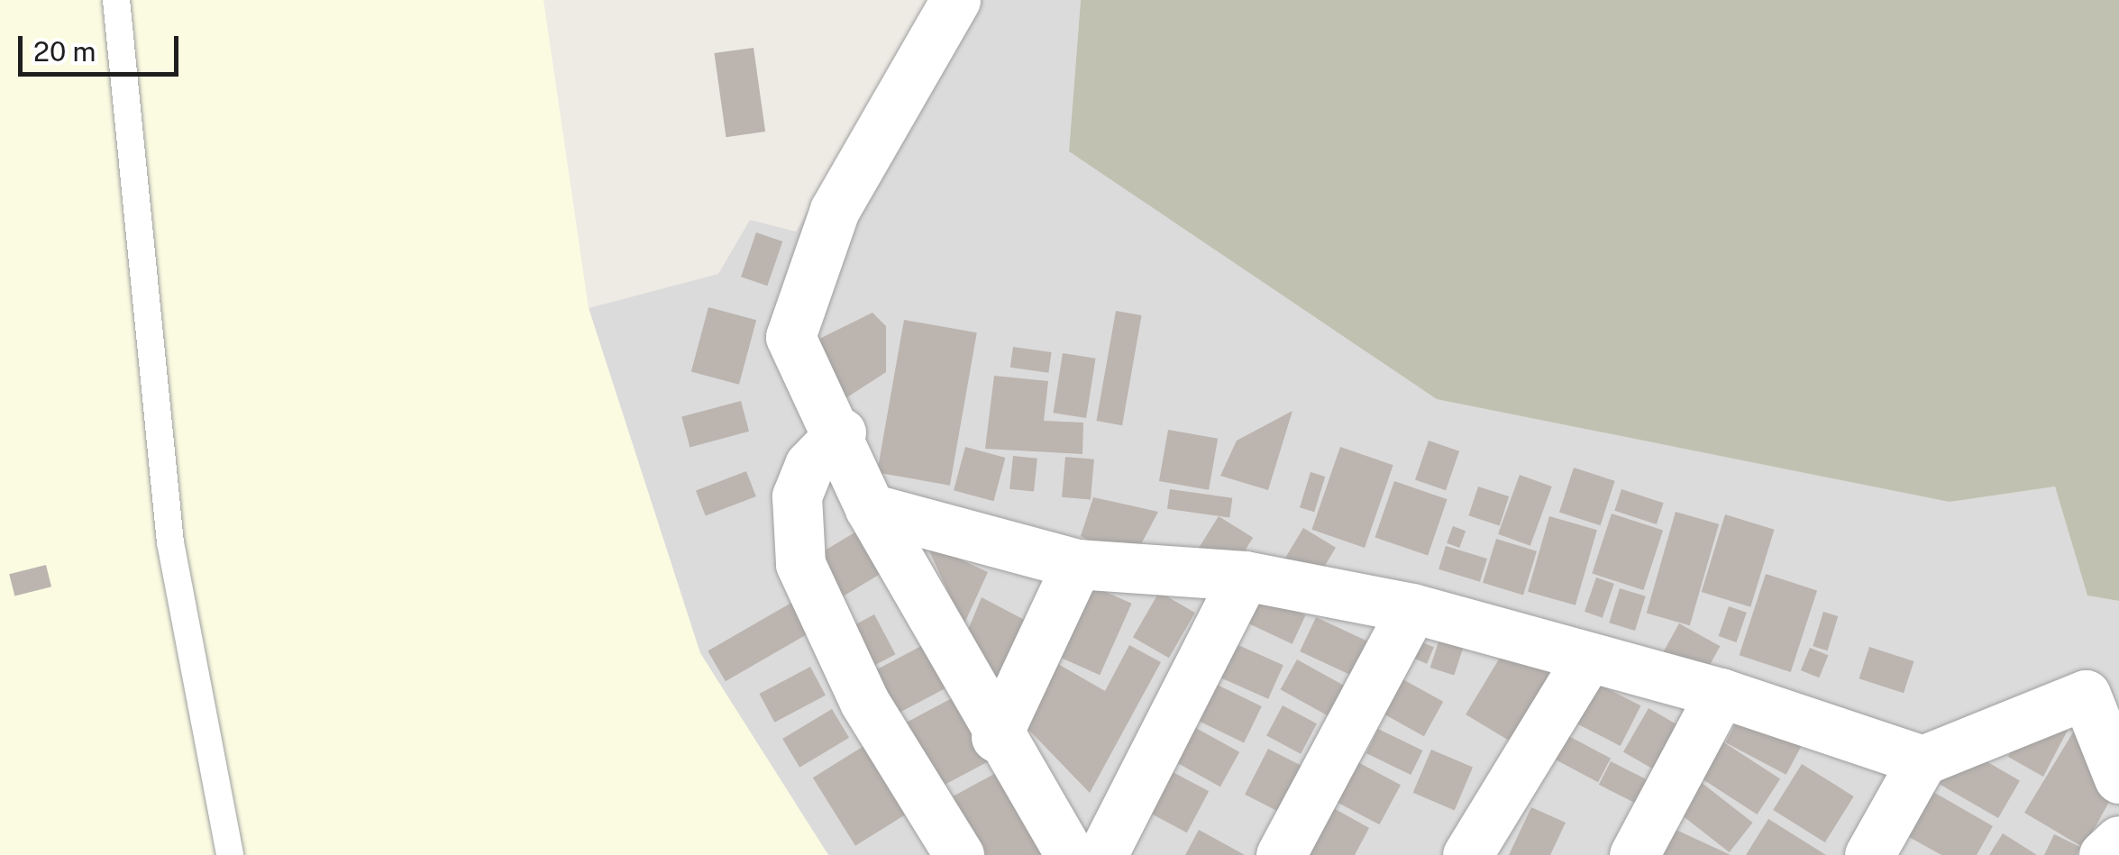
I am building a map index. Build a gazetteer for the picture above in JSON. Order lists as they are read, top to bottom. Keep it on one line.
{"scale_bar":"20 m"}
